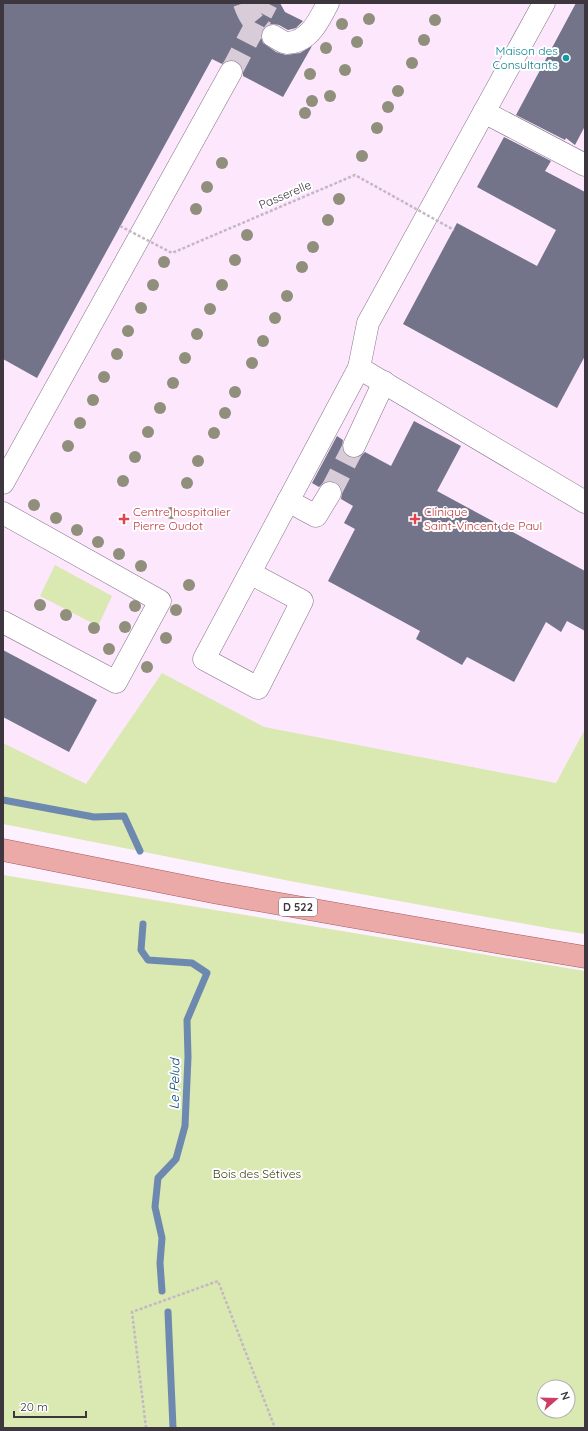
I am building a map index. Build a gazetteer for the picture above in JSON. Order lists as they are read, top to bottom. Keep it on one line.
{"streets":{"main road":["D 522"],"path":["Passerelle"]},"water":["Le Pelud"],"parks":["Bois des Sétives"],"places":{"other":["Maison des Consultants"],"health":["Centre hospitalier Pierre Oudot","Clinique Saint-Vincent de Paul"]},"scale_bar":"20 m","north":"right"}
